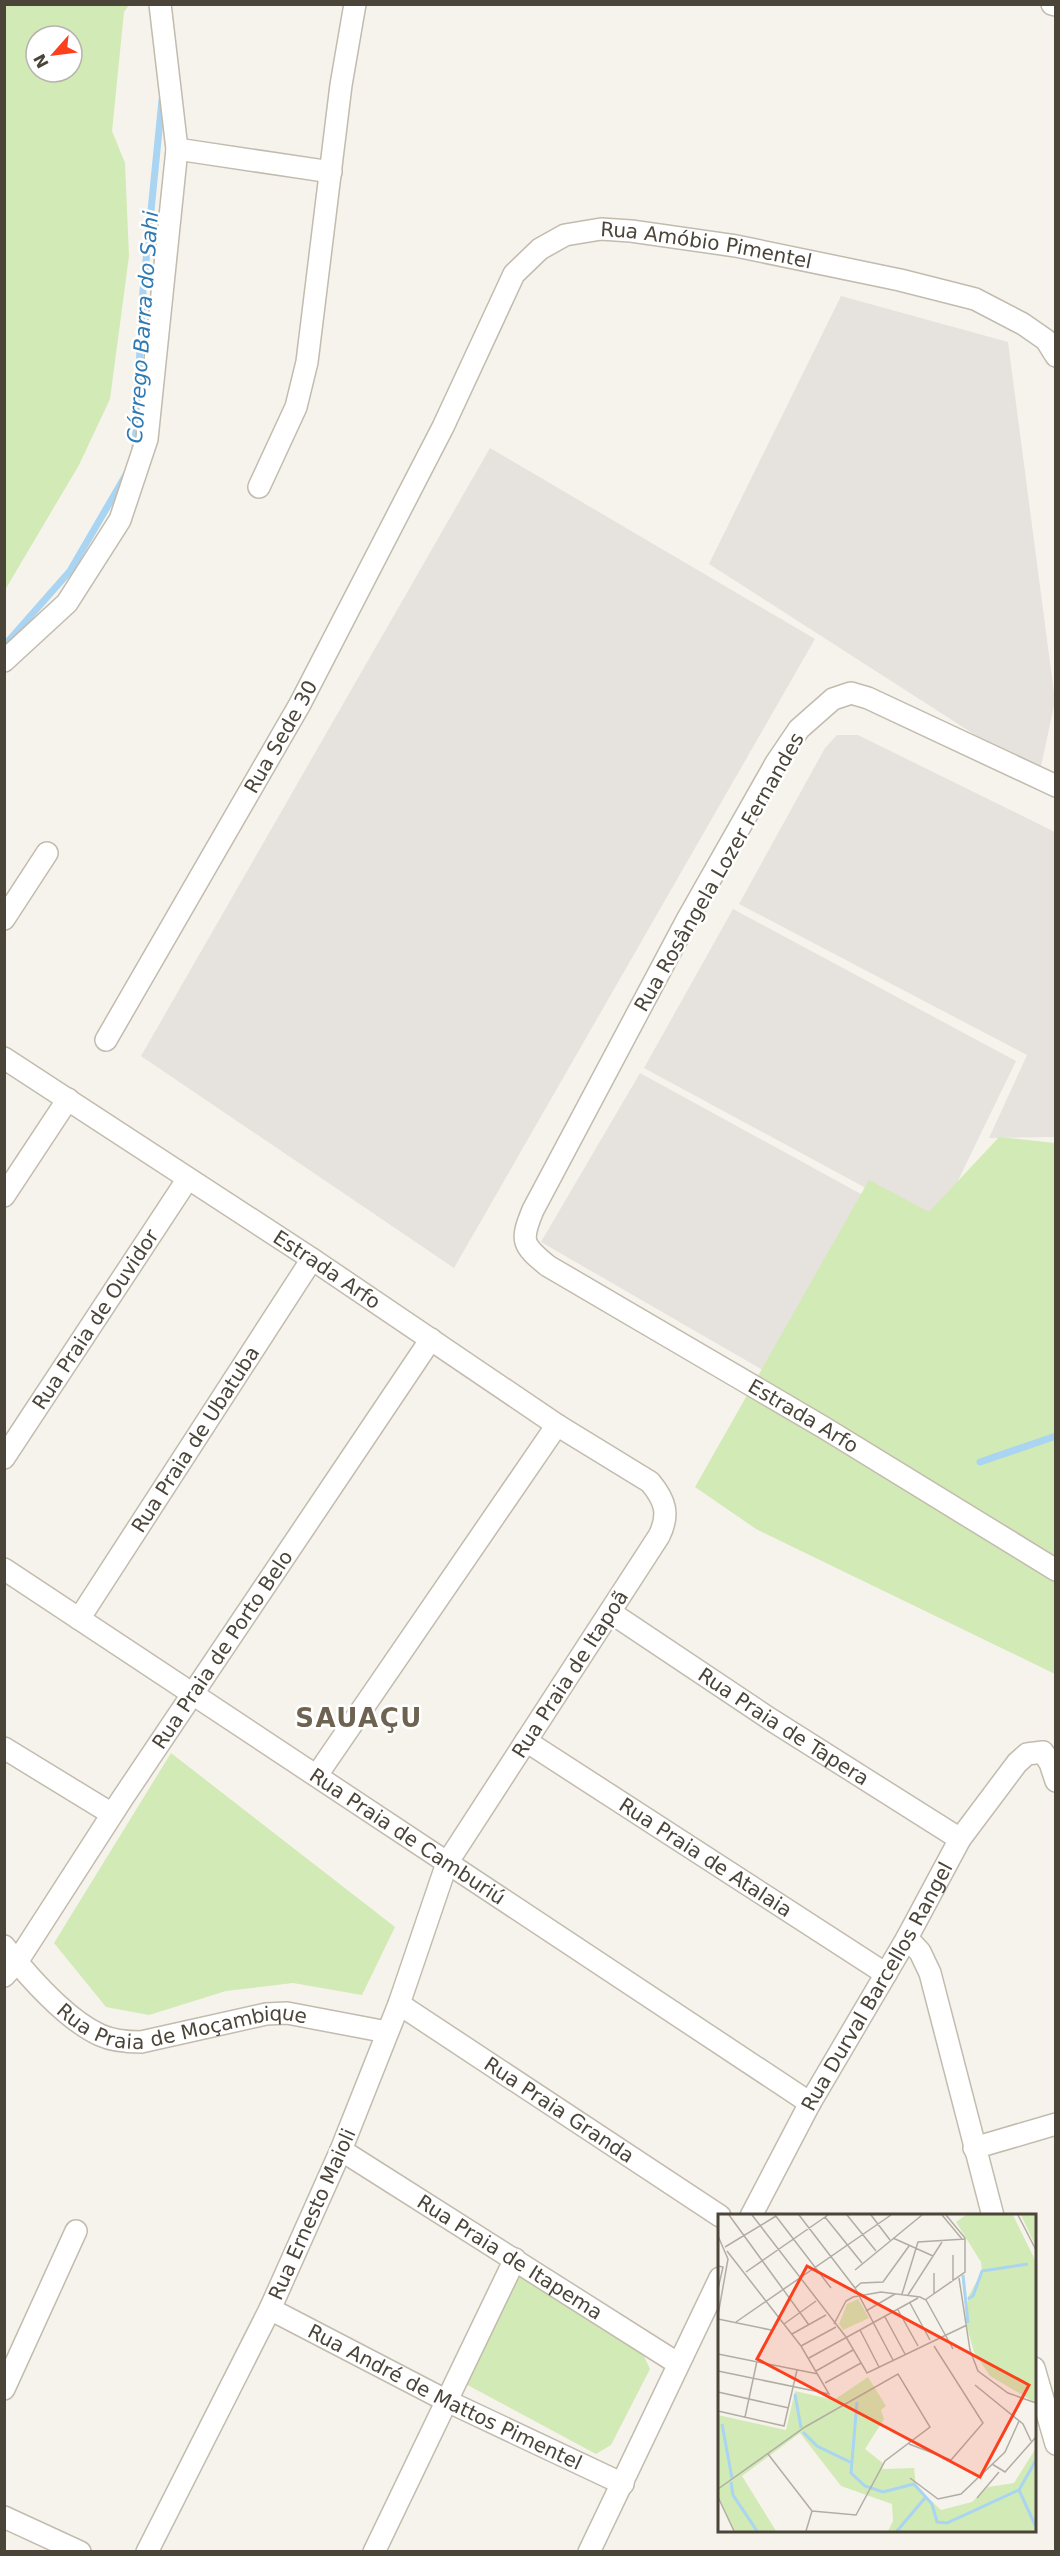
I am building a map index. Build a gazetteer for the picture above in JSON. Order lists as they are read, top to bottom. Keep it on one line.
{"streets":{"street":["Rua Amóbio Pimentel","Rua Sede 30","Rua Rosângela Lozer Fernandes","Estrada Arfo","Rua Praia de Ouvidor","Rua Praia de Ubatuba","Rua Praia de Porto Belo","Rua Praia de Itapoã","Rua Praia de Tapera","Rua Praia de Camburiú","Rua Praia de Atalaia","Rua Durval Barcellos Rangel","Rua Praia de Moçambique","Rua Praia Granda","Rua Ernesto Maioli","Rua Praia de Itapema","Rua André de Mattos Pimentel"]},"crossings":[["Rua Amóbio Pimentel","Rua Sede 30"],["Rua Rosângela Lozer Fernandes","Estrada Arfo"],["Estrada Arfo","Rua Praia de Ouvidor"],["Estrada Arfo","Rua Praia de Ubatuba"],["Estrada Arfo","Rua Praia de Porto Belo"],["Estrada Arfo","Rua Praia de Itapoã"],["Rua Praia de Ubatuba","Rua Praia de Camburiú"],["Rua Praia de Porto Belo","Rua Praia de Camburiú"],["Rua Praia de Porto Belo","Rua Praia de Moçambique"],["Rua Praia de Itapoã","Rua Praia de Tapera"],["Rua Praia de Itapoã","Rua Praia de Camburiú"],["Rua Praia de Itapoã","Rua Praia de Atalaia"],["Rua Praia de Itapoã","Rua Ernesto Maioli"],["Rua Praia de Tapera","Rua Durval Barcellos Rangel"],["Rua Praia de Camburiú","Rua Durval Barcellos Rangel"],["Rua Praia de Camburiú","Rua Ernesto Maioli"],["Rua Praia de Atalaia","Rua Durval Barcellos Rangel"],["Rua Praia de Moçambique","Rua Ernesto Maioli"],["Rua Praia Granda","Rua Ernesto Maioli"],["Rua Ernesto Maioli","Rua Praia de Itapema"],["Rua Ernesto Maioli","Rua André de Mattos Pimentel"]],"districts":["SAUAÇU"],"water":["Córrego Barra do Sahi"],"north":"bottom left"}
